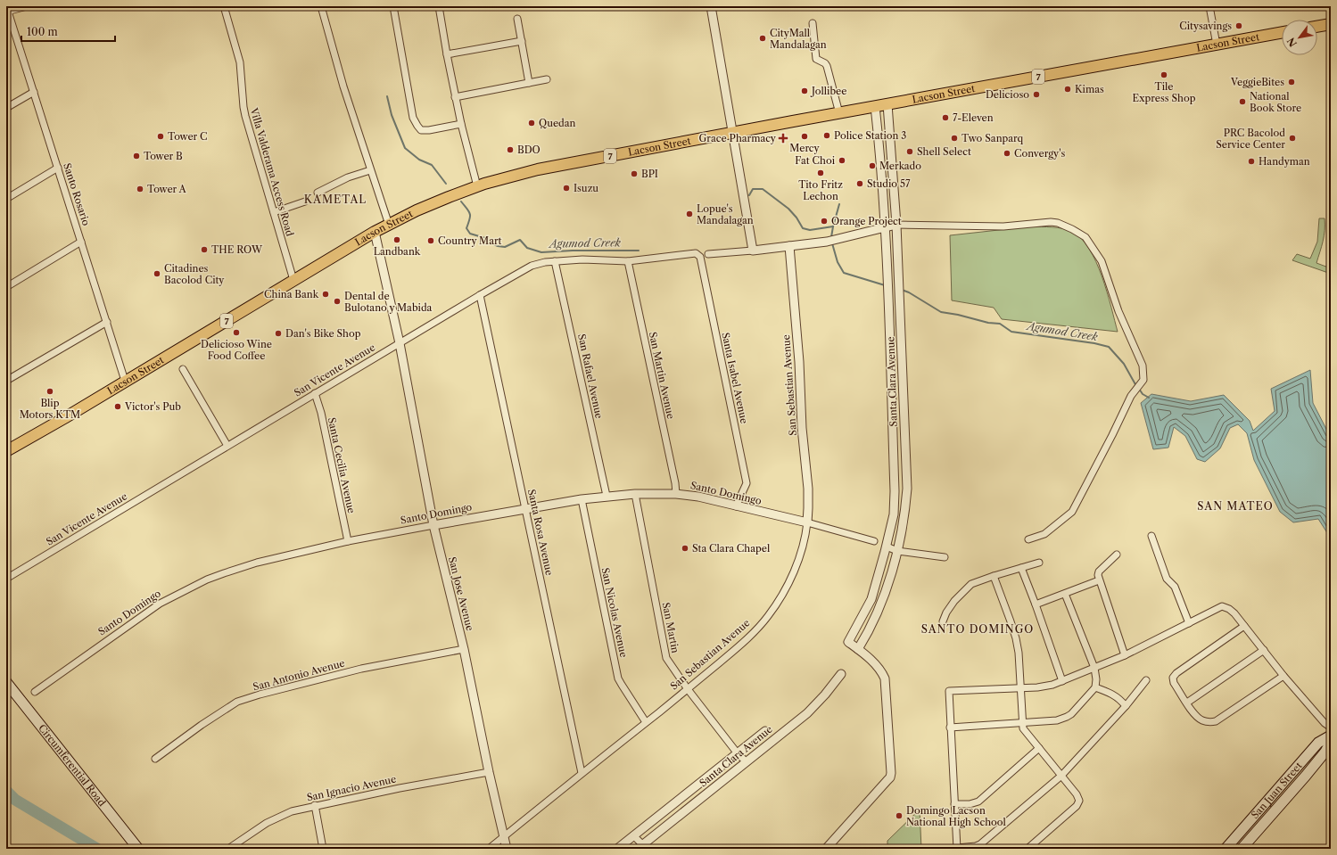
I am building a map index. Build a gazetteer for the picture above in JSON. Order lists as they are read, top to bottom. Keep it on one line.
{"streets":{"main road":["Lacson Street","7","Circumferential Road","San Juan Street"],"street":["Villa Valderama Access Road","Santo Rosario","San Vicente Avenue","San Martin Avenue","San Rafael Avenue","Santa Isabel Avenue","Santa Clara Avenue","San Sebastian Avenue","Santa Cecilia Avenue","Santo Domingo","Santa Rosa Avenue","San Jose Avenue","San Nicolas Avenue","San Martin","San Antonio Avenue","San Ignacio Avenue"]},"crossings":[["Lacson Street","Villa Valderama Access Road"],["Lacson Street","Santo Rosario"],["Lacson Street","Santa Clara Avenue"],["Lacson Street","San Jose Avenue"],["San Vicente Avenue","San Martin Avenue"],["San Vicente Avenue","San Rafael Avenue"],["San Vicente Avenue","Santa Isabel Avenue"],["San Vicente Avenue","Santa Cecilia Avenue"],["San Vicente Avenue","Santa Rosa Avenue"],["San Vicente Avenue","San Jose Avenue"],["San Martin Avenue","Santo Domingo"],["San Rafael Avenue","Santo Domingo"],["Santa Isabel Avenue","Santo Domingo"],["Santa Clara Avenue","San Martin"],["San Sebastian Avenue","Santo Domingo"],["San Sebastian Avenue","Santa Rosa Avenue"],["San Sebastian Avenue","San Jose Avenue"],["San Sebastian Avenue","San Nicolas Avenue"],["San Sebastian Avenue","San Martin"],["Santa Cecilia Avenue","Santo Domingo"],["Santo Domingo","Santa Rosa Avenue"],["Santo Domingo","San Jose Avenue"],["Santo Domingo","San Nicolas Avenue"],["Santo Domingo","San Martin"],["San Jose Avenue","San Antonio Avenue"],["San Jose Avenue","San Ignacio Avenue"]],"districts":["KAMETAL","SAN MATEO","SANTO DOMINGO"],"water":["Agumod Creek"],"places":{"other":["Citysavings","CityMall Mandalagan","Tile Express Shop","VeggieBites","Kimas","Jollibee","Delicioso","National Book Store","7-Eleven","Quedan","Police Station 3","Tower C","Mercy","Two Sanparq","PRC Bacolod Service Center","BDO","Shell Select","Convergy's","Tower B","Fat Choi","Handyman","Merkado","Tito Fritz Lechon","BPI","Studio 57","Isuzu","Tower A","Lopue's Mandalagan","Orange Project","Landbank","Country Mart","THE ROW","Citadines Bacolod City","China Bank","Dental de Bulotano y Mabida","Delicioso Wine Food Coffee","Dan's Bike Shop","Blip Motors KTM","Victor's Pub","Sta Clara Chapel","Domingo Lacson National High School"],"health":["Grace Pharmacy"]},"scale_bar":"100 m","north":"bottom left"}
